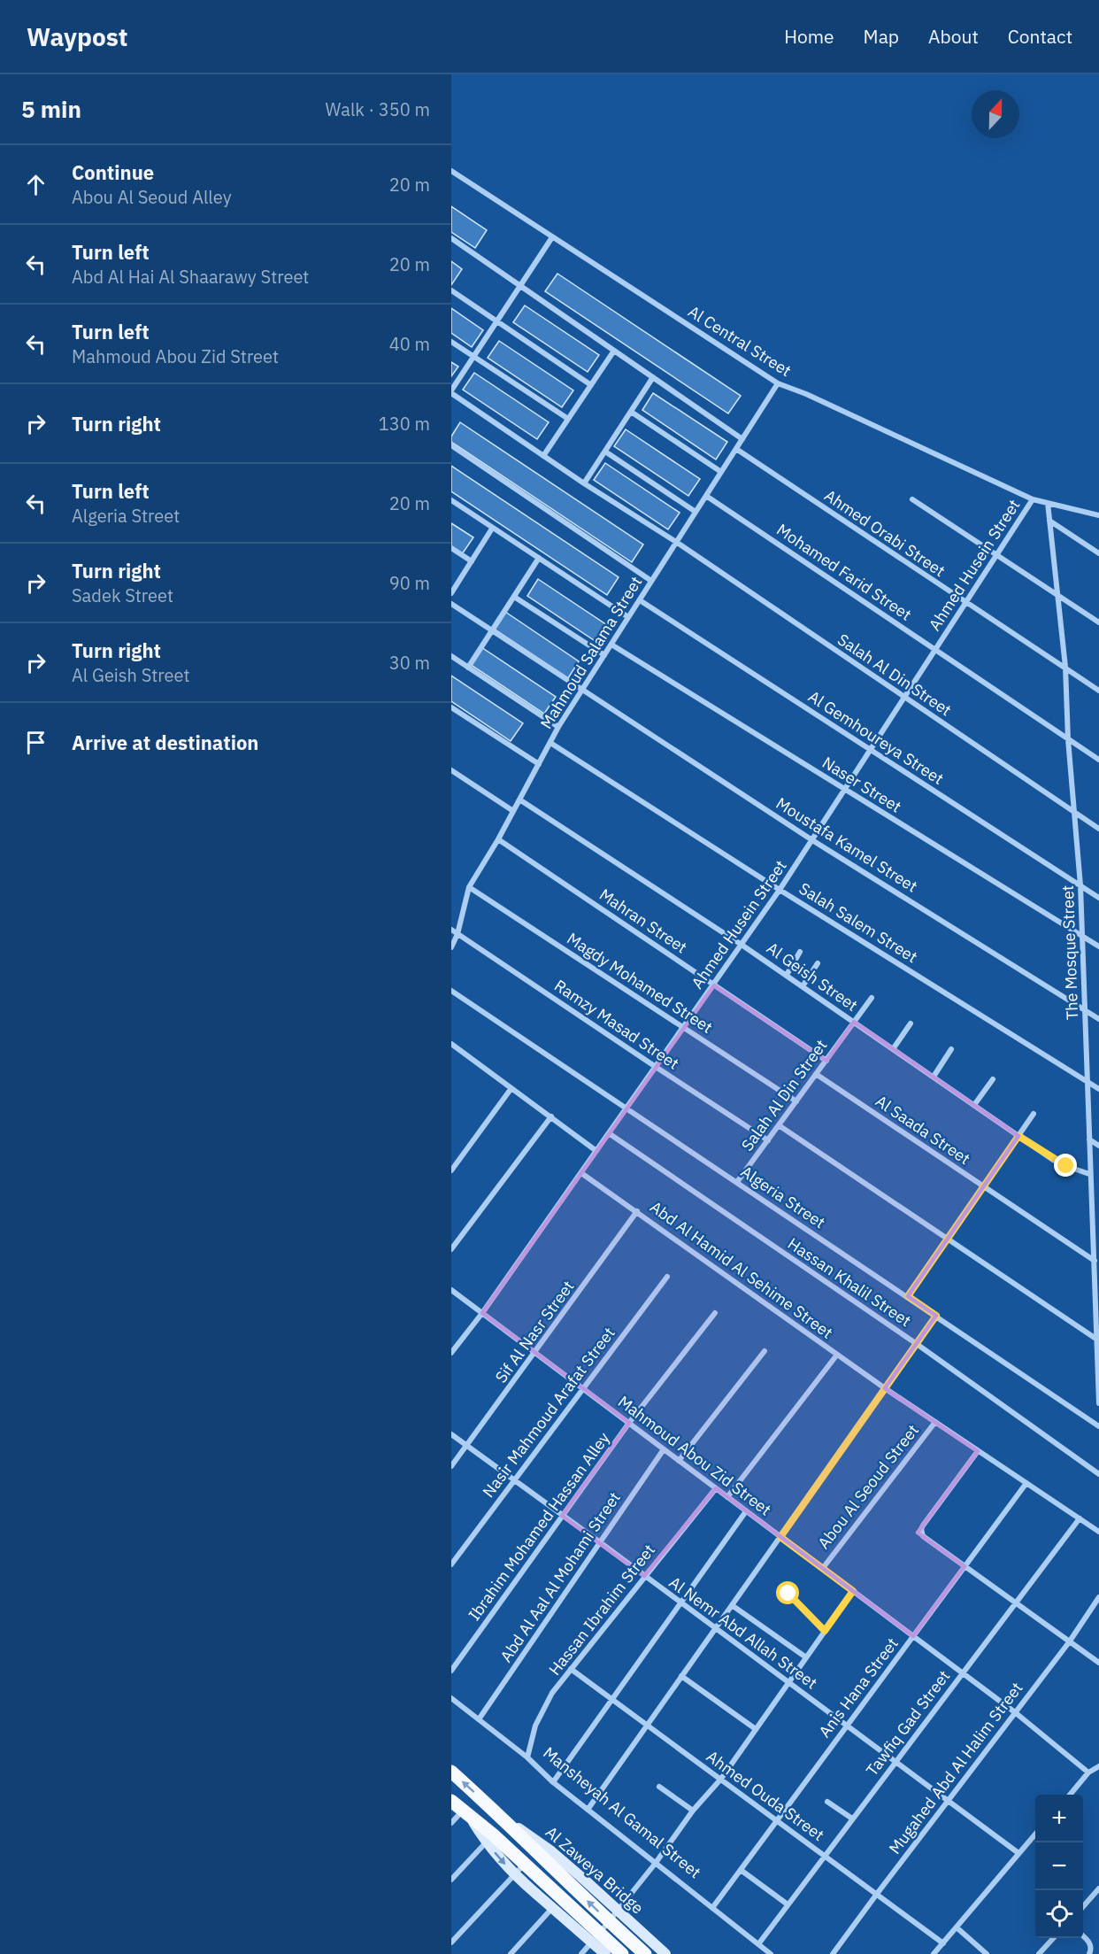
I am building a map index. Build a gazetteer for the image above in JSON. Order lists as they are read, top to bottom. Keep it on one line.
{"streets":{"main road":["Al Zaweya Bridge"],"street":["Al Central Street","Ahmed Orabi Street","Ahmed Husein Street","Mohamed Farid Street","Mahmoud Salama Street","Salah Al Din Street","Al Gemhoureya Street","Naser Street","Moustafa Kamel Street","Mahran Street","Salah Salem Street","The Mosque Street","Al Geish Street","Magdy Mohamed Street","Ramzy Masad Street","Al Saada Street","Algeria Street","Abd Al Hamid Al Sehime Street","Hassan Khalil Street","Sif Al Nasr Street","Nasir Mahmoud Arafat Street","Mahmoud Abou Zid Street","Abou Al Seoud Street","Ibrahim Mohamed Hassan Alley","Abd Al Aal Al Mohami Street","Hassan Ibrahim Street","Al Nemr Abd Allah Street","Anis Hana Street","Tawfiq Gad Street","Mugahed Abd Al Halim Street","Ahmed Ouda Street","Mansheyah Al Gamal Street"]},"crossings":[["Al Central Street","Ahmed Husein Street"],["Al Central Street","Mahmoud Salama Street"],["Al Central Street","The Mosque Street"],["Ahmed Orabi Street","Ahmed Husein Street"],["Ahmed Orabi Street","Mahmoud Salama Street"],["Ahmed Orabi Street","The Mosque Street"],["Ahmed Husein Street","Mohamed Farid Street"],["Ahmed Husein Street","Salah Al Din Street"],["Ahmed Husein Street","Al Gemhoureya Street"],["Ahmed Husein Street","Naser Street"],["Ahmed Husein Street","Moustafa Kamel Street"],["Ahmed Husein Street","Mahran Street"],["Ahmed Husein Street","Salah Salem Street"],["Ahmed Husein Street","Al Geish Street"],["Ahmed Husein Street","Magdy Mohamed Street"],["Ahmed Husein Street","Ramzy Masad Street"],["Ahmed Husein Street","Algeria Street"],["Ahmed Husein Street","Abd Al Hamid Al Sehime Street"],["Ahmed Husein Street","Hassan Khalil Street"],["Ahmed Husein Street","Mahmoud Abou Zid Street"],["Mohamed Farid Street","Mahmoud Salama Street"],["Mohamed Farid Street","The Mosque Street"],["Mahmoud Salama Street","Salah Al Din Street"],["Mahmoud Salama Street","Al Gemhoureya Street"],["Mahmoud Salama Street","Naser Street"],["Mahmoud Salama Street","Moustafa Kamel Street"],["Mahmoud Salama Street","Mahran Street"],["Mahmoud Salama Street","Salah Salem Street"],["Mahmoud Salama Street","Al Geish Street"],["Mahmoud Salama Street","Magdy Mohamed Street"],["Mahmoud Salama Street","Ramzy Masad Street"],["Salah Al Din Street","Mahran Street"],["Salah Al Din Street","The Mosque Street"],["Salah Al Din Street","Al Geish Street"],["Salah Al Din Street","Magdy Mohamed Street"],["Salah Al Din Street","Ramzy Masad Street"],["Salah Al Din Street","Al Saada Street"],["Salah Al Din Street","Algeria Street"],["Al Gemhoureya Street","The Mosque Street"],["Naser Street","The Mosque Street"],["Moustafa Kamel Street","The Mosque Street"],["Salah Salem Street","The Mosque Street"],["The Mosque Street","Al Geish Street"],["The Mosque Street","Al Saada Street"],["Abd Al Hamid Al Sehime Street","Sif Al Nasr Street"],["Abd Al Hamid Al Sehime Street","Abou Al Seoud Street"],["Abd Al Hamid Al Sehime Street","Anis Hana Street"],["Abd Al Hamid Al Sehime Street","Tawfiq Gad Street"],["Sif Al Nasr Street","Mahmoud Abou Zid Street"],["Sif Al Nasr Street","Al Nemr Abd Allah Street"],["Nasir Mahmoud Arafat Street","Mahmoud Abou Zid Street"],["Nasir Mahmoud Arafat Street","Al Nemr Abd Allah Street"],["Mahmoud Abou Zid Street","Abou Al Seoud Street"],["Mahmoud Abou Zid Street","Ibrahim Mohamed Hassan Alley"],["Mahmoud Abou Zid Street","Abd Al Aal Al Mohami Street"],["Mahmoud Abou Zid Street","Hassan Ibrahim Street"],["Mahmoud Abou Zid Street","Anis Hana Street"],["Mahmoud Abou Zid Street","Tawfiq Gad Street"],["Mahmoud Abou Zid Street","Mugahed Abd Al Halim Street"],["Ibrahim Mohamed Hassan Alley","Al Nemr Abd Allah Street"],["Abd Al Aal Al Mohami Street","Al Nemr Abd Allah Street"],["Abd Al Aal Al Mohami Street","Mansheyah Al Gamal Street"],["Hassan Ibrahim Street","Al Nemr Abd Allah Street"],["Hassan Ibrahim Street","Ahmed Ouda Street"],["Hassan Ibrahim Street","Mansheyah Al Gamal Street"],["Al Nemr Abd Allah Street","Anis Hana Street"],["Al Nemr Abd Allah Street","Tawfiq Gad Street"],["Al Nemr Abd Allah Street","Mugahed Abd Al Halim Street"],["Anis Hana Street","Ahmed Ouda Street"],["Anis Hana Street","Mansheyah Al Gamal Street"],["Tawfiq Gad Street","Ahmed Ouda Street"],["Tawfiq Gad Street","Mansheyah Al Gamal Street"],["Mugahed Abd Al Halim Street","Ahmed Ouda Street"]],"north":"top","page":{"header":"Waypost","nav":["Home","Map","About","Contact"],"heading":["5 min","Walk · 350 m"],"list":[["Continue","Abou Al Seoud Alley","20 m"],["Turn left","Abd Al Hai Al Shaarawy Street","20 m"],["Turn left","Mahmoud Abou Zid Street","40 m"],["Turn right","130 m"],["Turn left","Algeria Street","20 m"],["Turn right","Sadek Street","90 m"],["Turn right","Al Geish Street","30 m"],"Arrive at destination"],"map_buttons":["+","−"]}}
